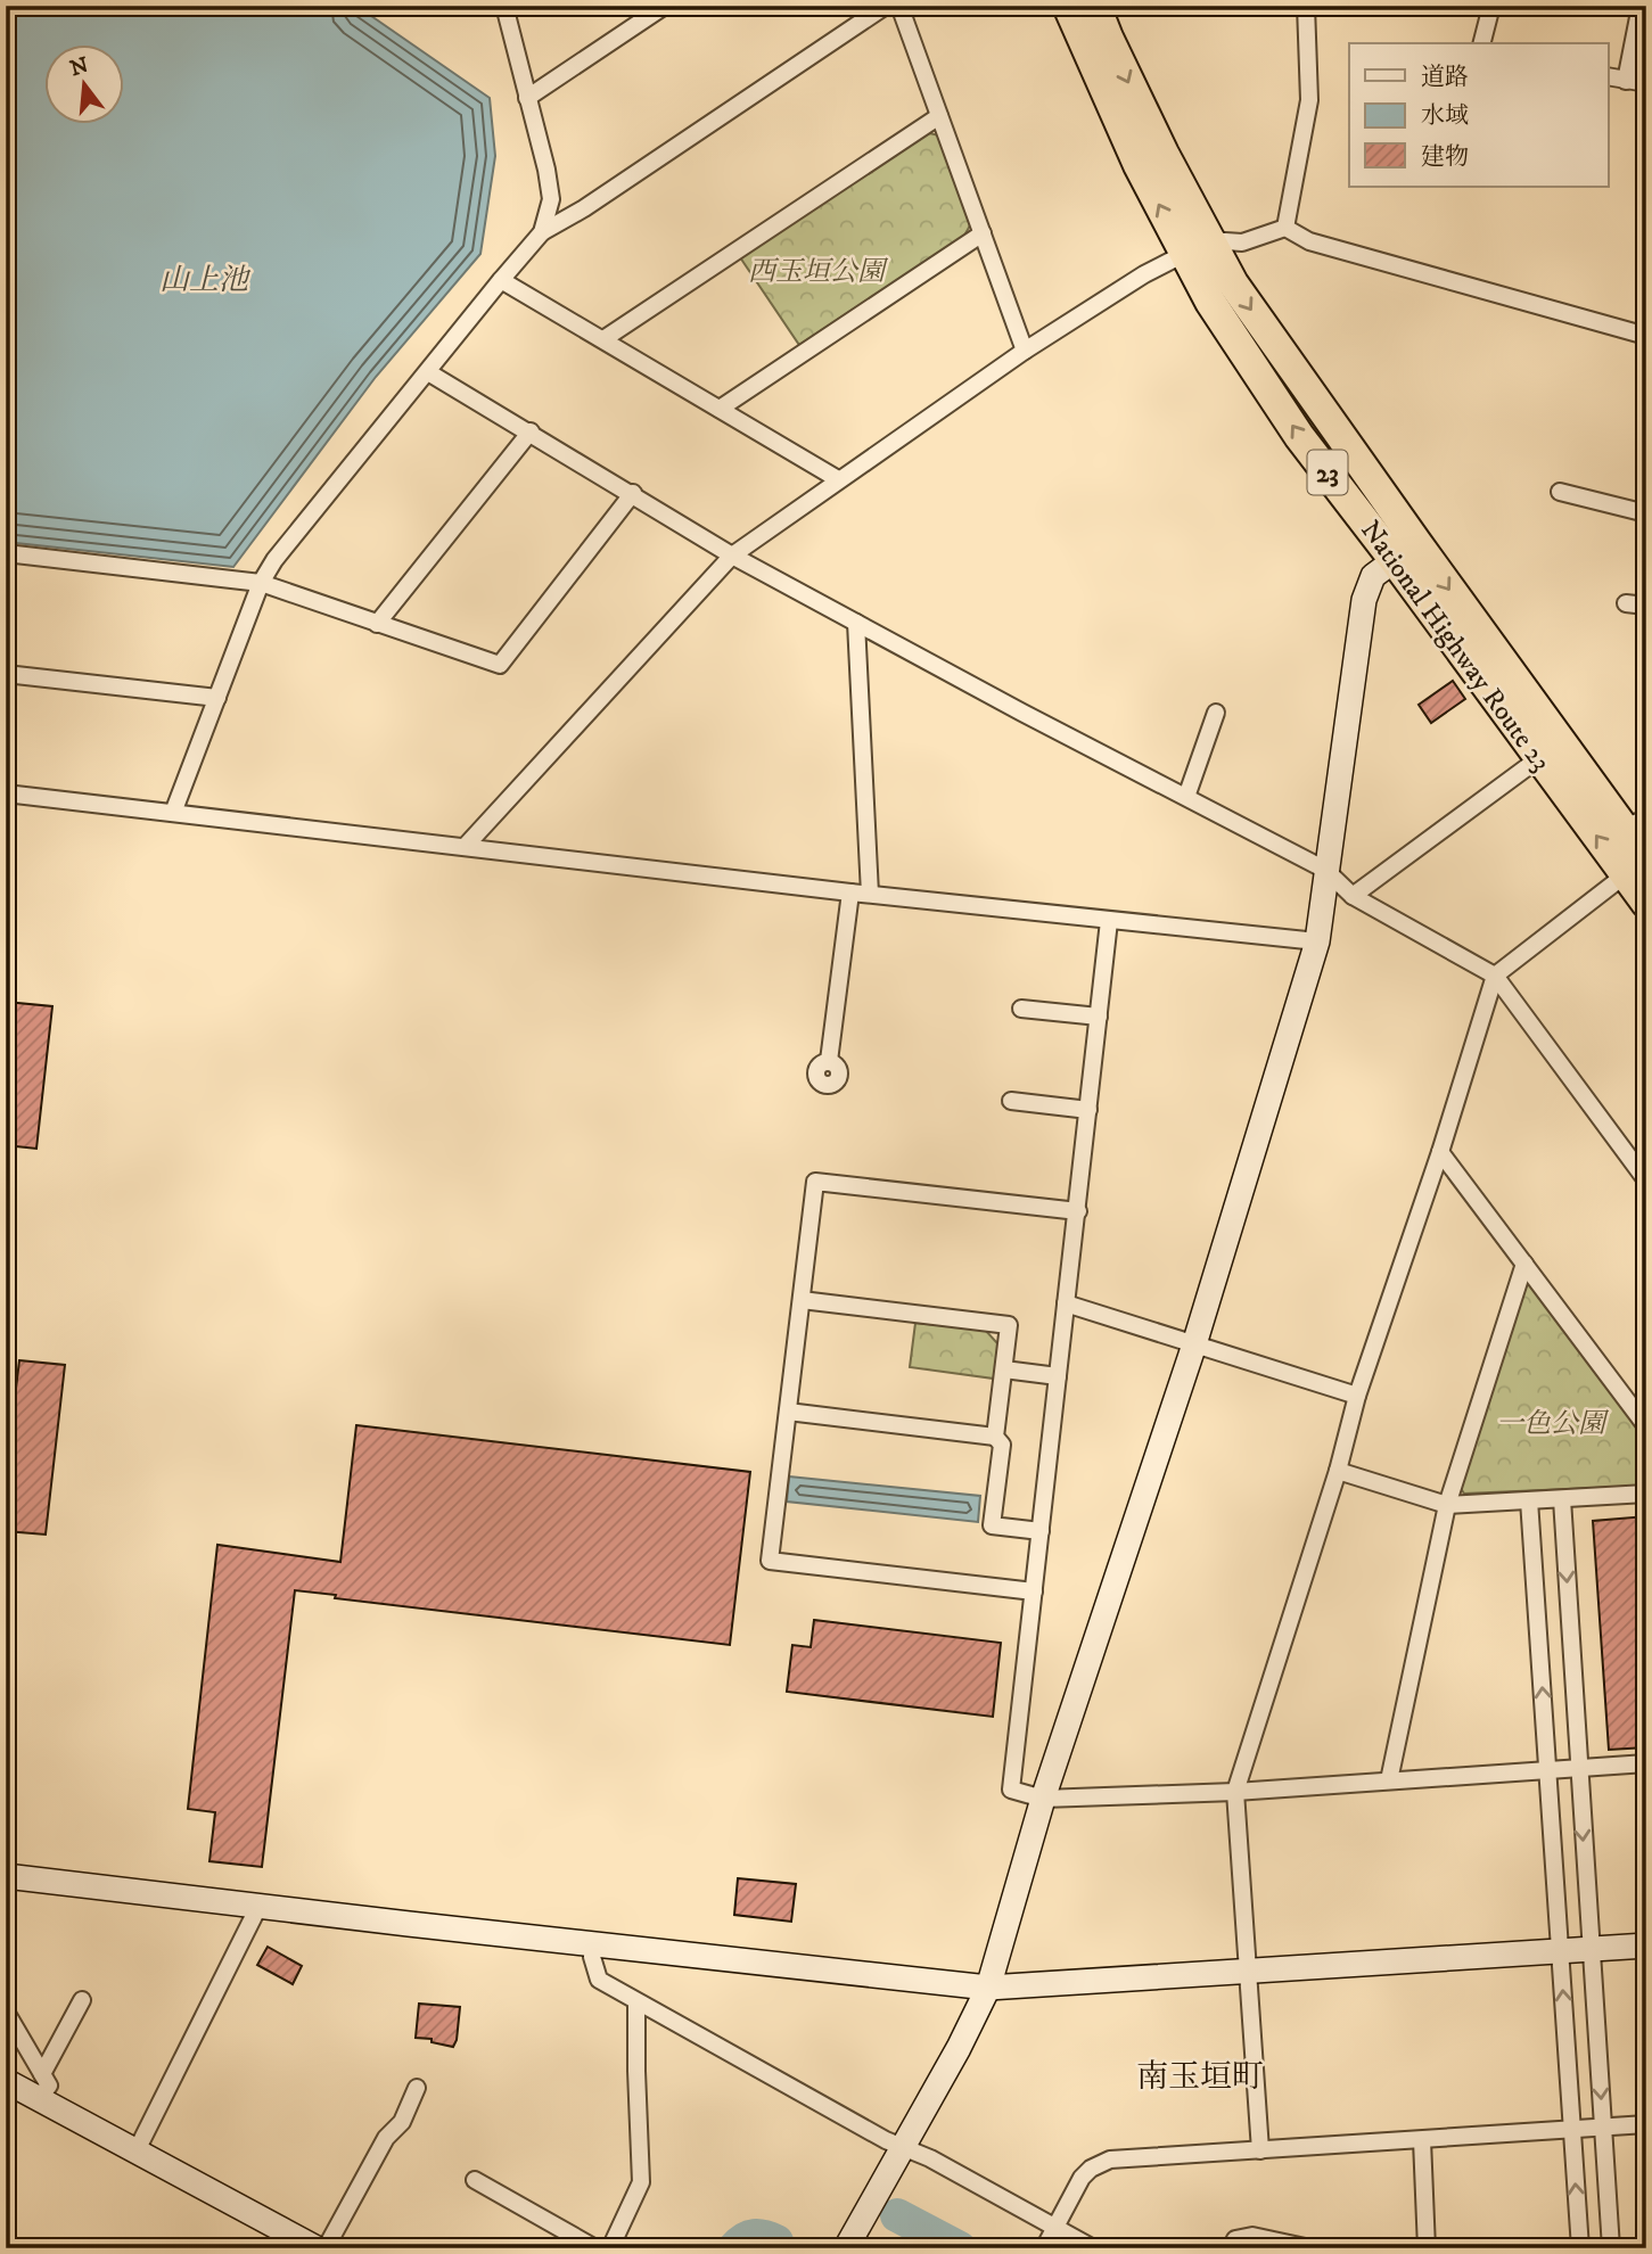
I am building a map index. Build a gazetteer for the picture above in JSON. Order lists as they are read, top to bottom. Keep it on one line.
{"streets":{"highway":["23","National Highway Route 23"]},"districts":["南玉垣町"],"water":["山上池"],"parks":["西玉垣公園","一色公園"],"legend":["道路","水域","建物"],"north":"top"}
